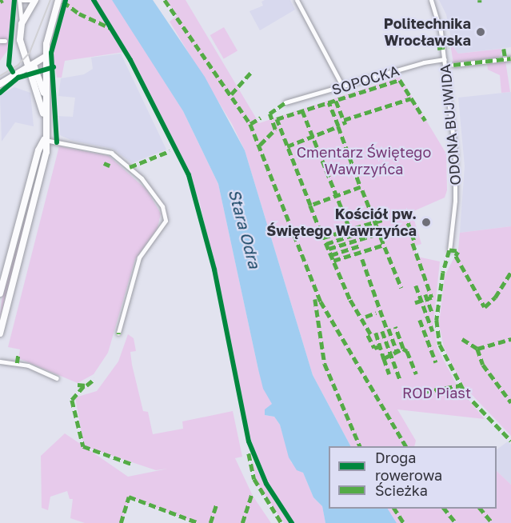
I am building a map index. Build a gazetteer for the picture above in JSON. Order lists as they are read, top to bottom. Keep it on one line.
{"streets":{"street":["SOPOCKA","ODONA BUJWIDA"]},"crossings":[["SOPOCKA","ODONA BUJWIDA"]],"water":["Stara Odra"],"parks":["Cmentarz Świętego Wawrzyńca","ROD Piast"],"places":["Politechnika Wrocławska","Kościół pw. Świętego Wawrzyńca"],"legend":["Droga rowerowa","Ścieżka"]}
